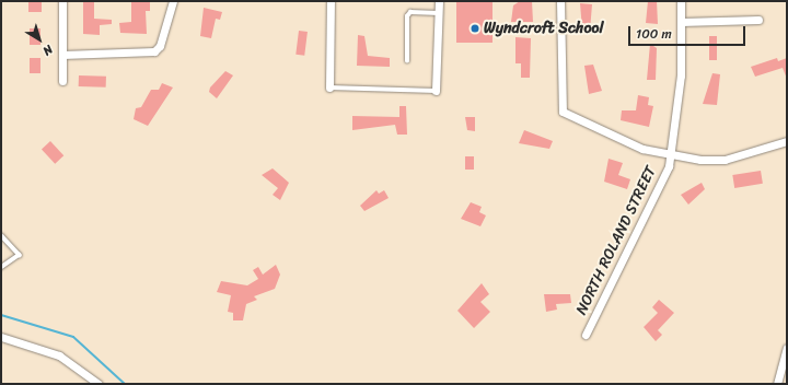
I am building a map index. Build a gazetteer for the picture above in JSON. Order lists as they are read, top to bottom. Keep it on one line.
{"streets":{"street":["NORTH ROLAND STREET"]},"places":["Wyndcroft School"],"scale_bar":"100 m","north":"bottom right"}
